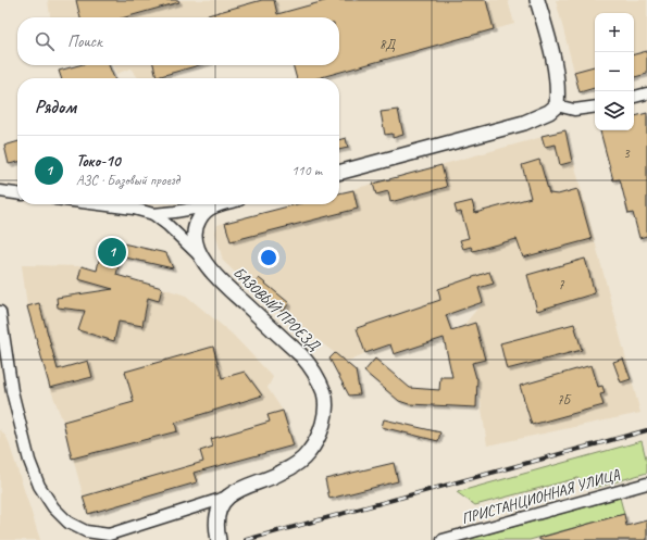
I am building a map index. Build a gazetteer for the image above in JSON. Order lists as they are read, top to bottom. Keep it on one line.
{"streets":{"street":["БАЗОВЫЙ ПРОЕЗД","ПРИСТАНЦИОННАЯ УЛИЦА"]},"house_numbers":["8Д","3","7","7Б"],"page":{"map_buttons":["+","−"],"search":"Поиск","heading":"Рядом","list":[{"mark":"1","name":"Токо-10","note":"АЗС · Базовый проезд","value":"110 m"}],"pins":"1"}}
